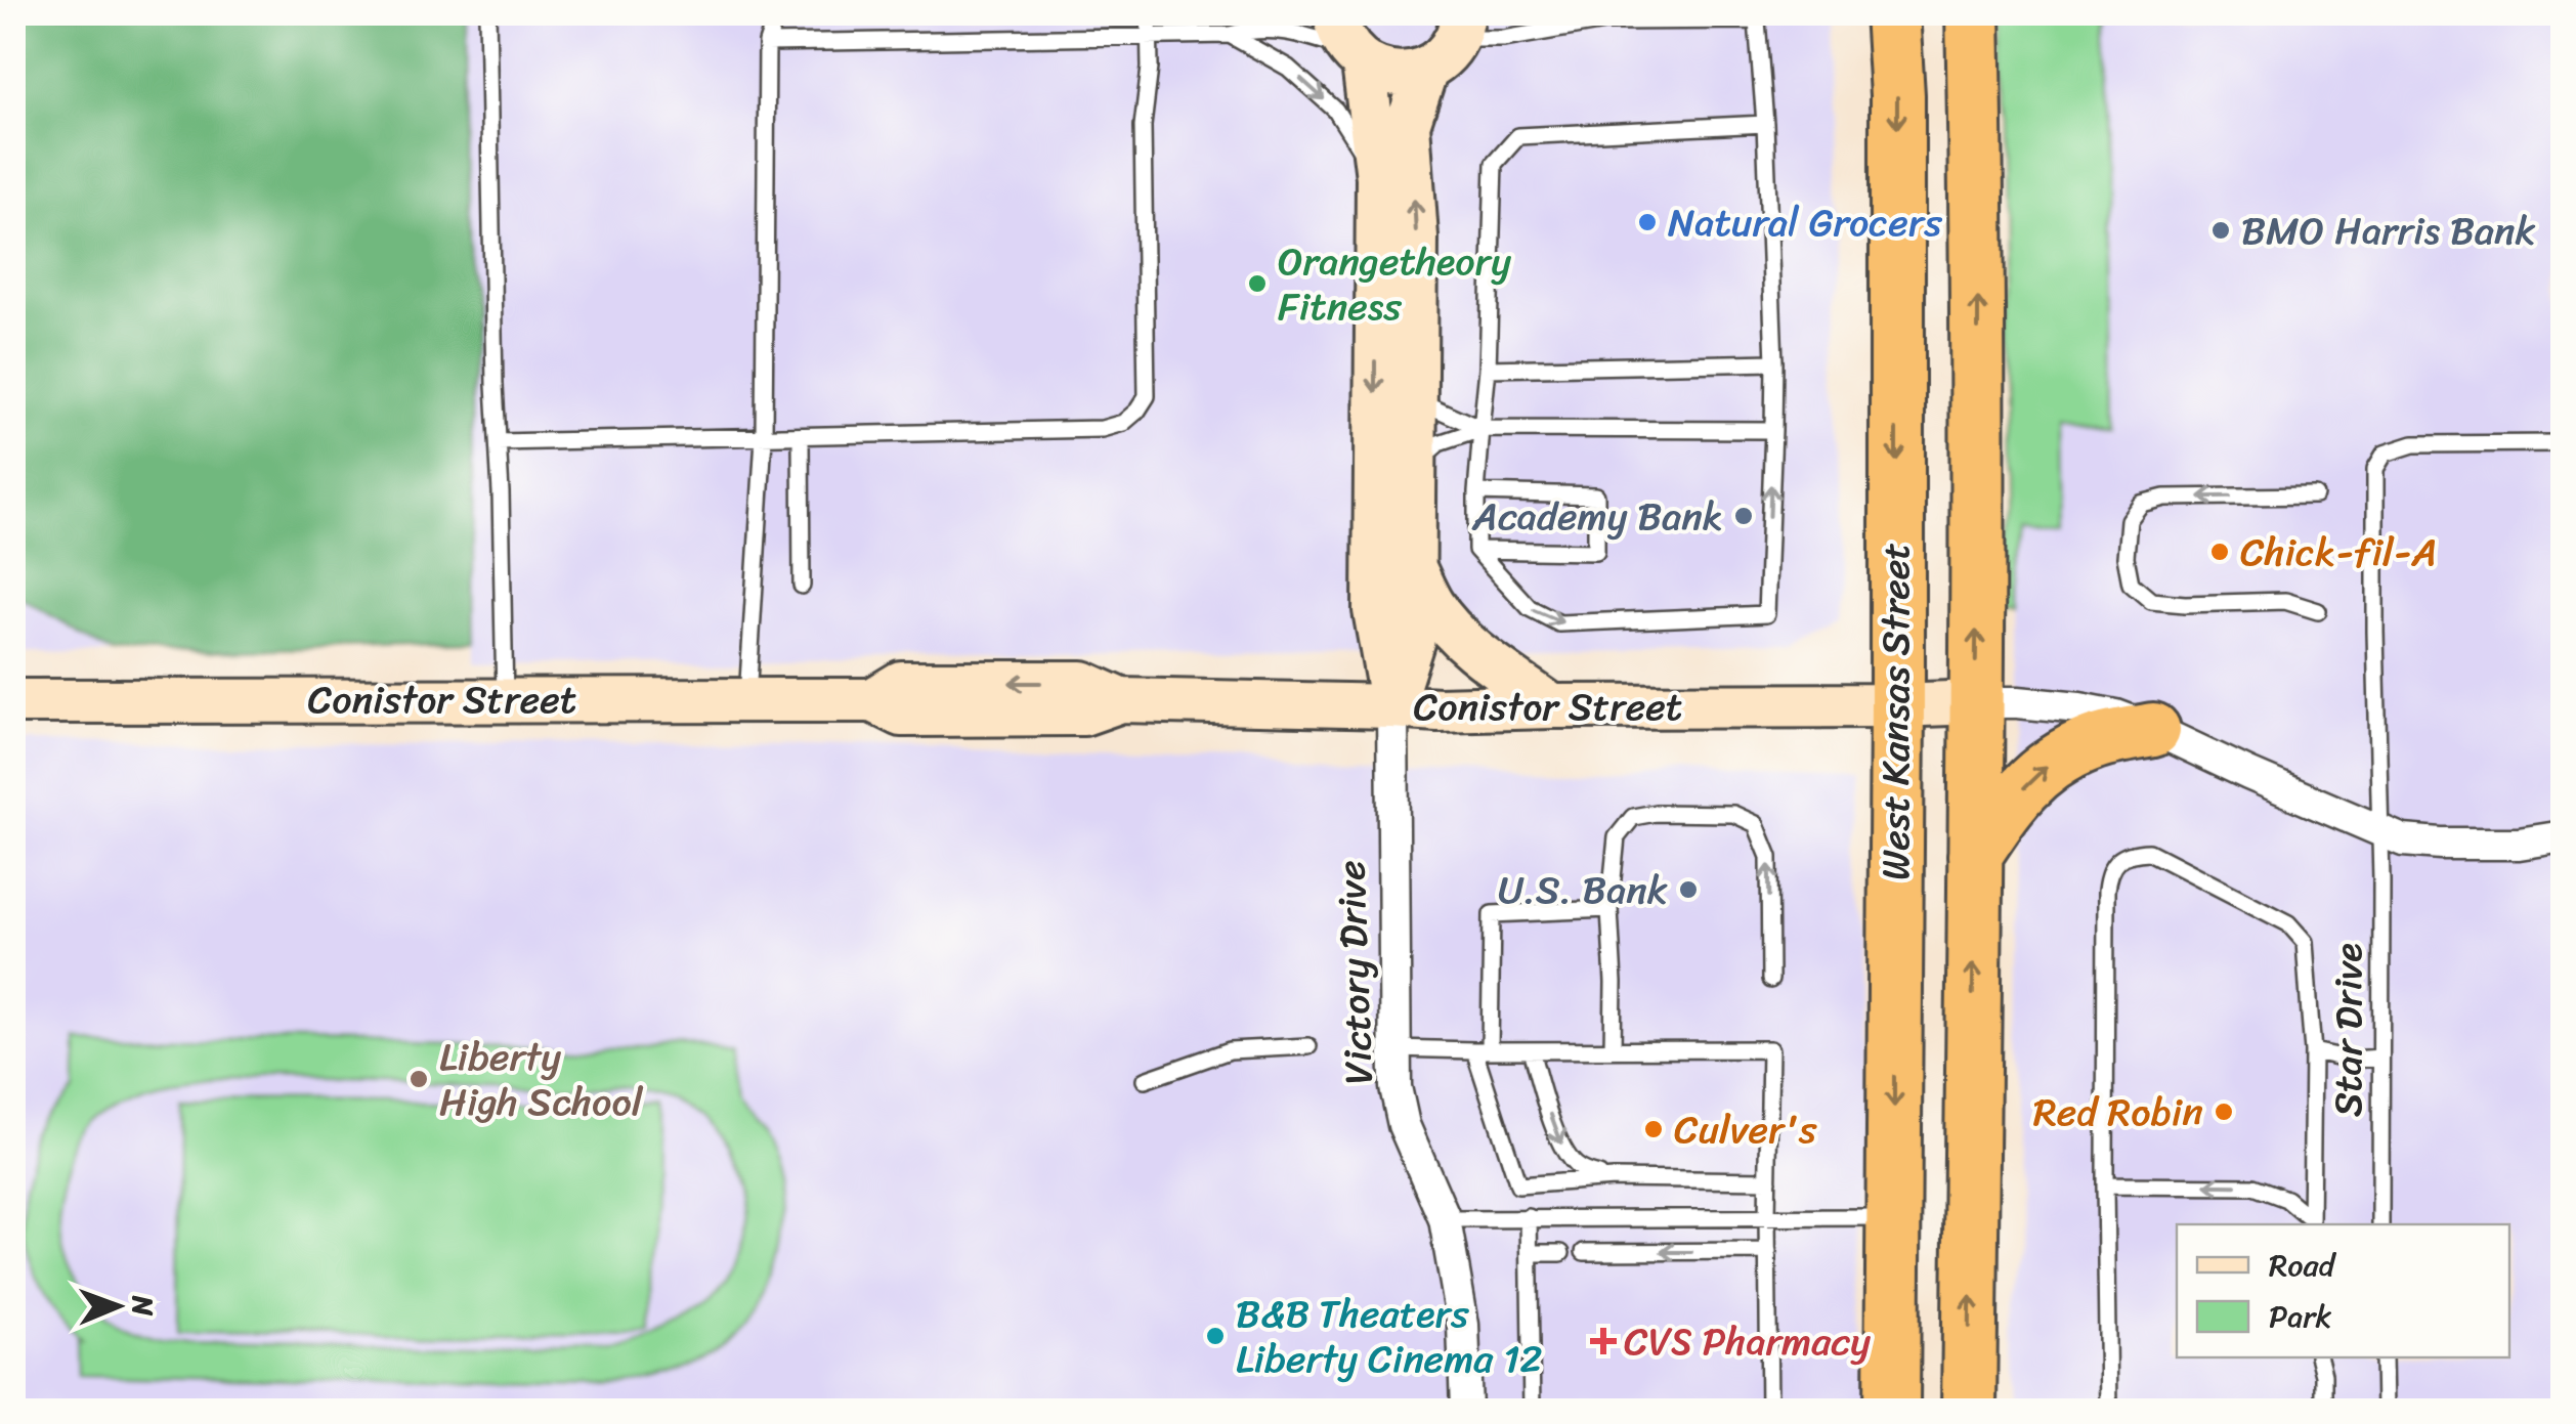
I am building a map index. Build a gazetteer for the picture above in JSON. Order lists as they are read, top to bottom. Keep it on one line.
{"streets":{"highway":["West Kansas Street"],"main road":["Conistor Street"],"street":["Victory Drive"],"lane":["Star Drive"]},"crossings":[["Conistor Street","West Kansas Street"],["Conistor Street","Victory Drive"]],"places":{"other":["Natural Grocers","BMO Harris Bank","Orangetheory Fitness","Academy Bank","Chick-fil-A","U.S. Bank","Liberty High School","Red Robin","Culver's","B&B Theaters Liberty Cinema 12"],"health":["CVS Pharmacy"]},"legend":["Road","Park"],"north":"right"}
